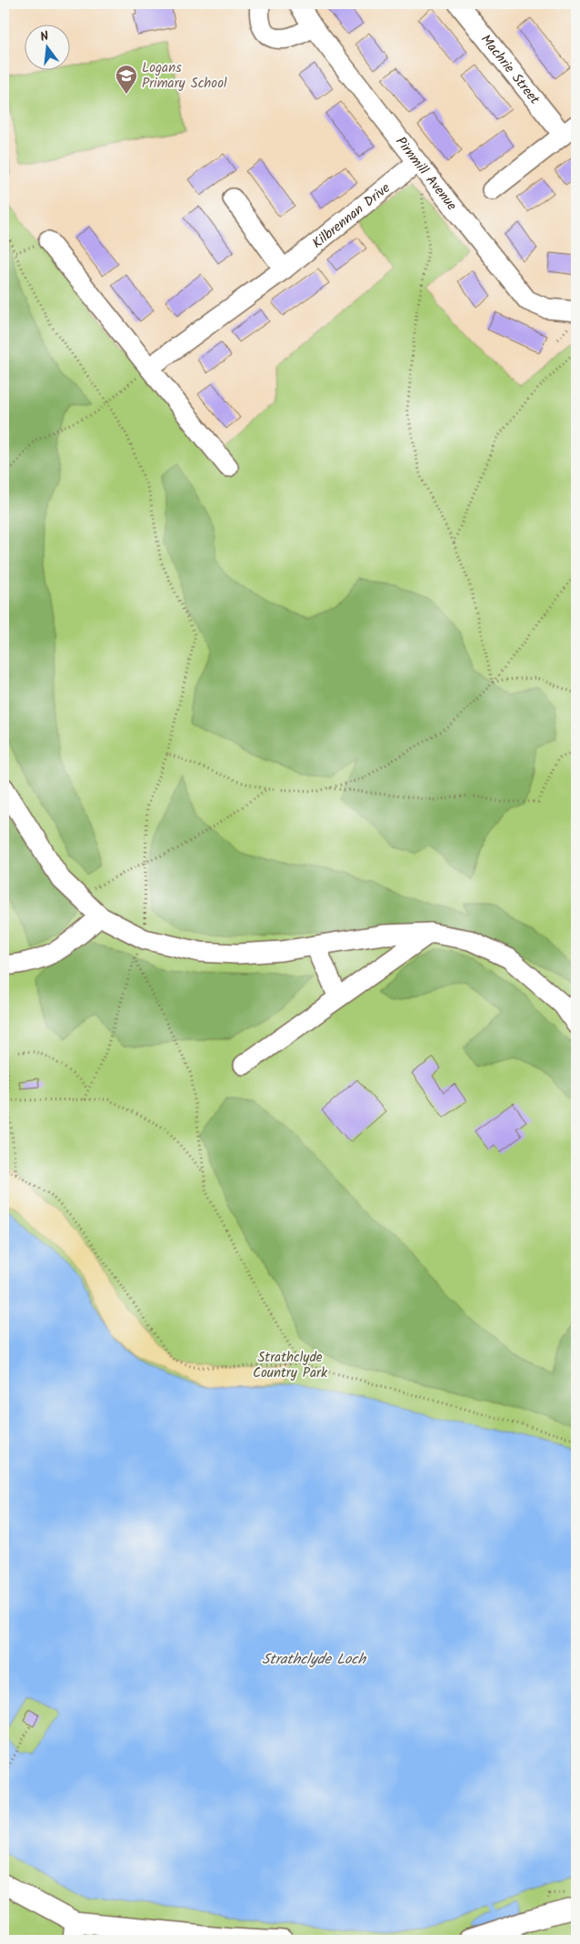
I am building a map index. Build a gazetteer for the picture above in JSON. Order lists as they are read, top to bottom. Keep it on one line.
{"streets":{"street":["Machrie Street","Pirnmill Avenue","Kilbrennan Drive"]},"crossings":[["Pirnmill Avenue","Kilbrennan Drive"]],"water":["Strathclyde Loch"],"parks":["Strathclyde Country Park"],"places":{"school or university":["Logans Primary School"]},"north":"top"}
